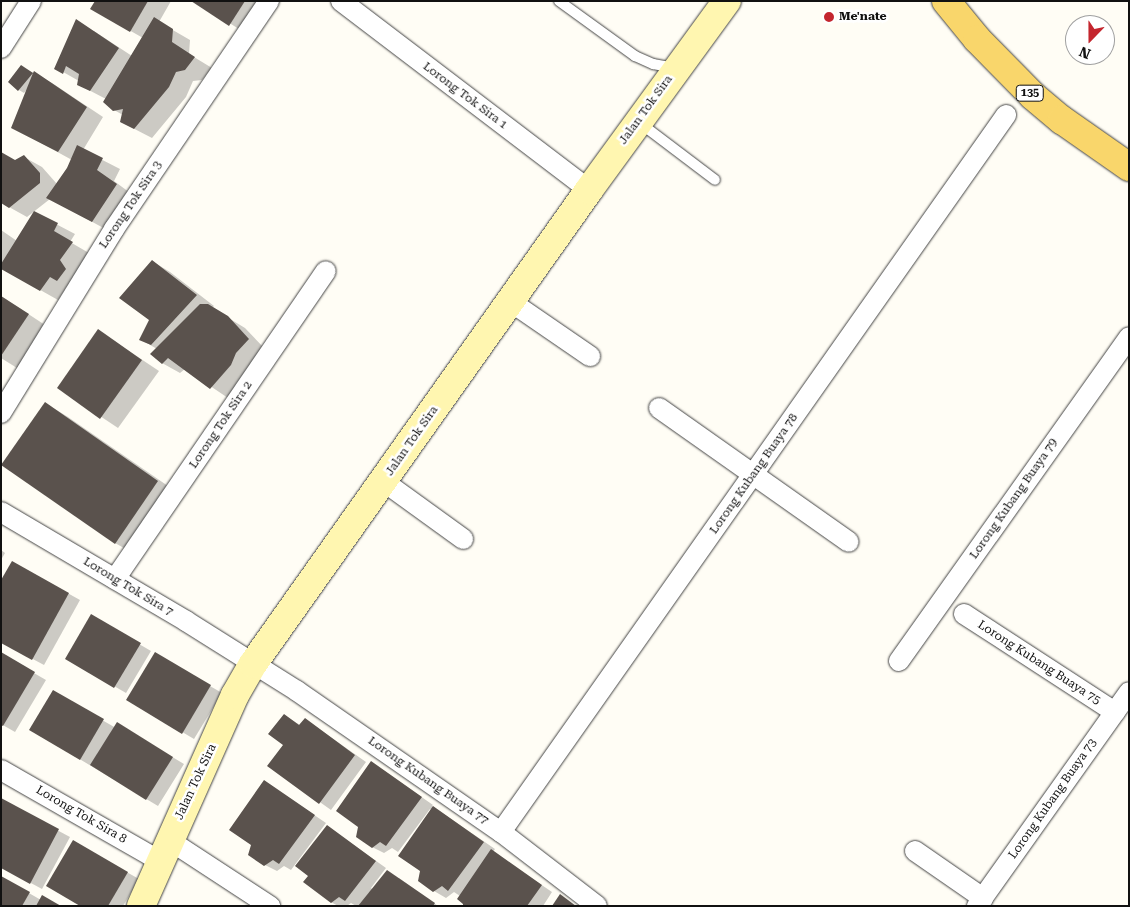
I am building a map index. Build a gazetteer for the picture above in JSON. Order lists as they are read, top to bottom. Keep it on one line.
{"streets":{"main road":["135"],"street":["Lorong Tok Sira 1","Jalan Tok Sira","Lorong Tok Sira 3","Lorong Tok Sira 2","Lorong Kubang Buaya 78","Lorong Kubang Buaya 79","Lorong Tok Sira 7","Lorong Kubang Buaya 75","Lorong Kubang Buaya 77","Lorong Kubang Buaya 73","Lorong Tok Sira 8"]},"crossings":[["Lorong Tok Sira 1","Jalan Tok Sira"],["Jalan Tok Sira","Lorong Tok Sira 7"],["Jalan Tok Sira","Lorong Kubang Buaya 77"],["Jalan Tok Sira","Lorong Tok Sira 8"],["Lorong Tok Sira 2","Lorong Tok Sira 7"],["Lorong Kubang Buaya 78","Lorong Kubang Buaya 77"],["Lorong Tok Sira 7","Lorong Kubang Buaya 77"],["Lorong Kubang Buaya 75","Lorong Kubang Buaya 73"]],"places":["Me'nate"],"north":"bottom"}
